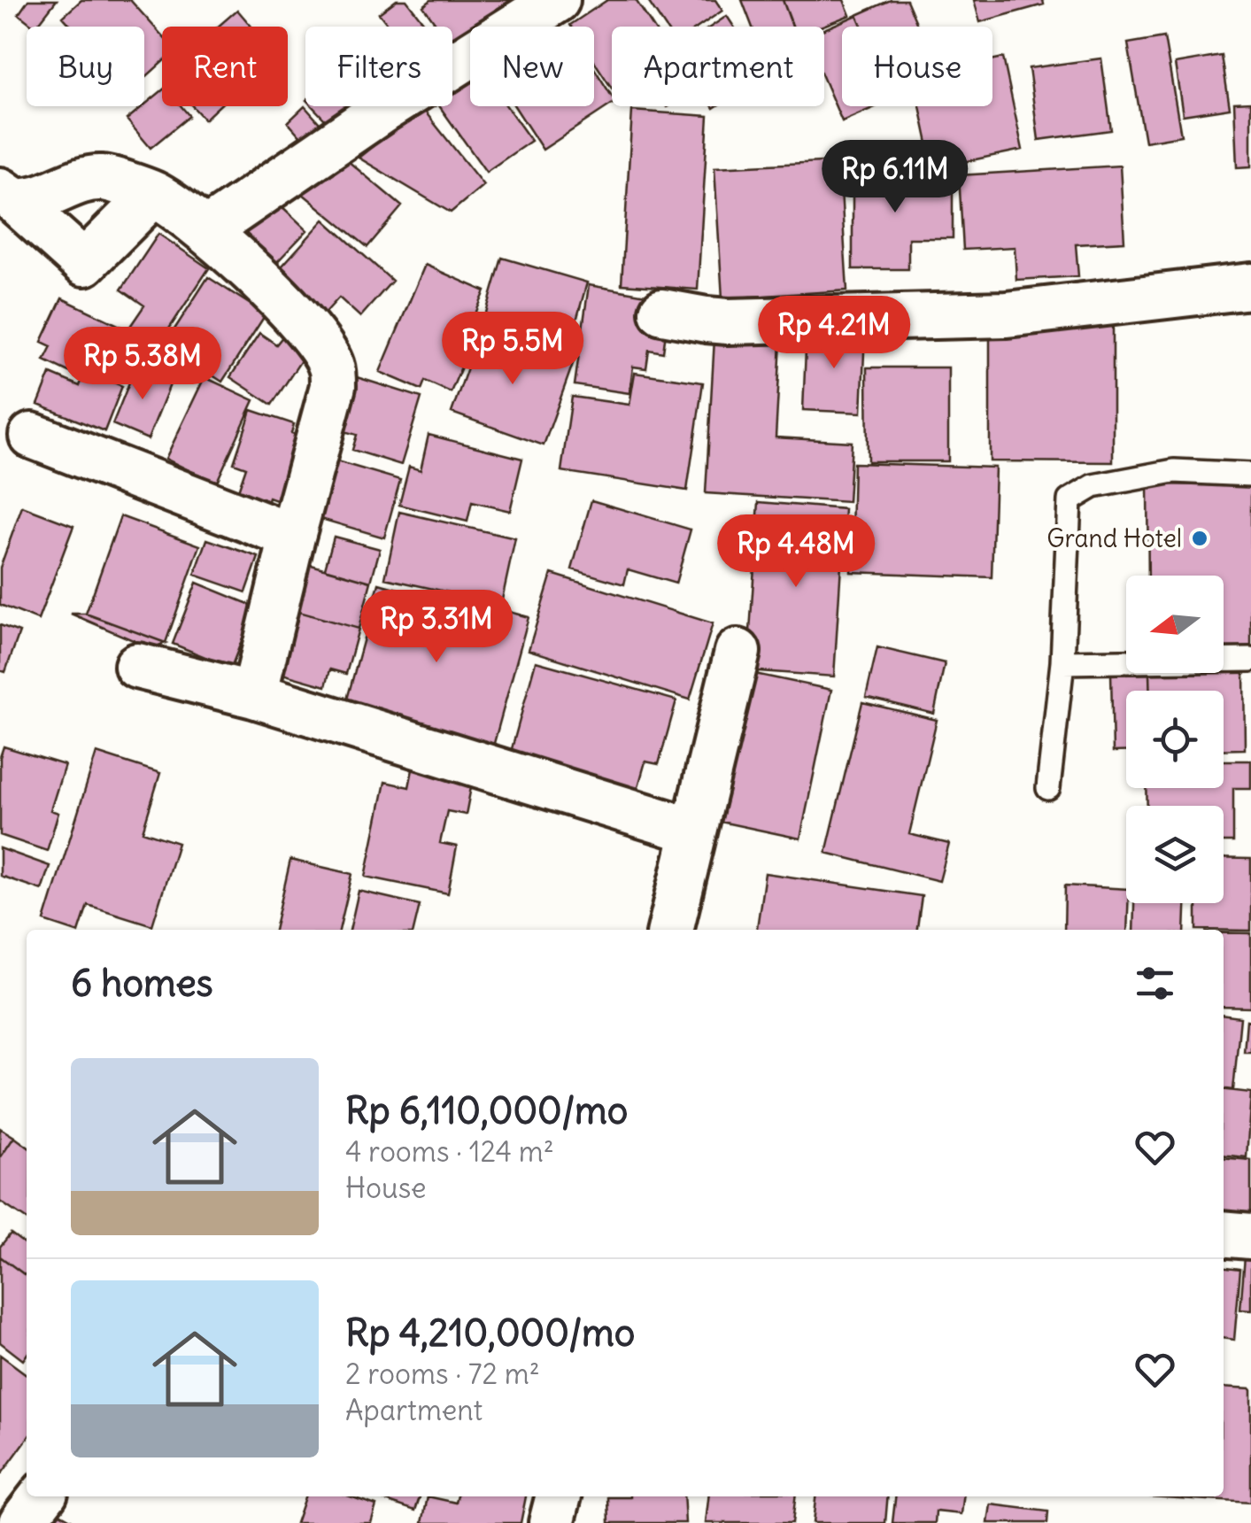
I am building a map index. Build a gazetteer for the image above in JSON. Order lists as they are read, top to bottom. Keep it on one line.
{"places":["Grand Hotel"],"north":"left","page":{"chip":["Buy","Rent","Filters","New","Apartment","House"],"price":["Rp 6.11M","Rp 4.21M","Rp 5.5M","Rp 5.38M","Rp 4.48M","Rp 3.31M"],"heading":"6 homes","list":[{"name":"Rp 6,110,000/mo","note":"4 rooms · 124 m² · House"},{"name":"Rp 4,210,000/mo","note":"2 rooms · 72 m² · Apartment"}]}}
